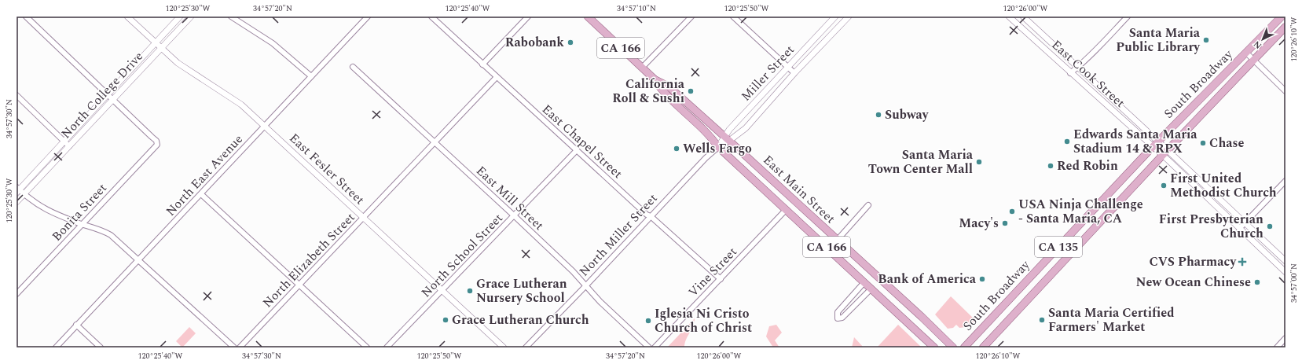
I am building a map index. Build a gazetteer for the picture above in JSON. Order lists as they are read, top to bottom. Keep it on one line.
{"streets":{"main road":["CA 166","South Broadway","East Main Street","CA 135"],"street":["Miller Street","East Cook Street","North College Drive","East Chapel Street","East Fesler Street","North East Avenue","East Mill Street","Bonita Street","North Miller Street","North School Street","North Elizabeth Street","Vine Street"]},"crossings":[["Miller Street","East Main Street"],["Miller Street","North Miller Street"],["East Cook Street","South Broadway"],["North College Drive","East Fesler Street"],["North College Drive","Bonita Street"],["East Chapel Street","North Miller Street"],["East Chapel Street","North School Street"],["East Chapel Street","North Elizabeth Street"],["East Chapel Street","Vine Street"],["East Fesler Street","North East Avenue"],["East Fesler Street","North School Street"],["East Fesler Street","North Elizabeth Street"],["East Main Street","North Miller Street"],["East Main Street","Vine Street"],["East Mill Street","North Miller Street"],["East Mill Street","North School Street"],["East Mill Street","North Elizabeth Street"]],"places":{"other":["Santa Maria Public Library","Rabobank","California Roll & Sushi","Subway","Edwards Santa Maria Stadium 14 & RPX","Chase","Wells Fargo","Santa Maria Town Center Mall","Red Robin","First United Methodist Church","USA Ninja Challenge - Santa Maria, CA","Macy's","First Presbyterian Church","Bank of America","New Ocean Chinese","Grace Lutheran Nursery School","Grace Lutheran Church","Santa Maria Certified Farmers' Market","Iglesia Ni Cristo Church of Christ"],"health":["CVS Pharmacy"]},"north":"bottom left","coordinates":["120°25'30\"W","34°57'20\"N","120°25'40\"W","34°57'10\"N","120°25'50\"W","120°26'00\"W","120°26'10\"W","34°57'30\"N","34°57'00\"N"]}
